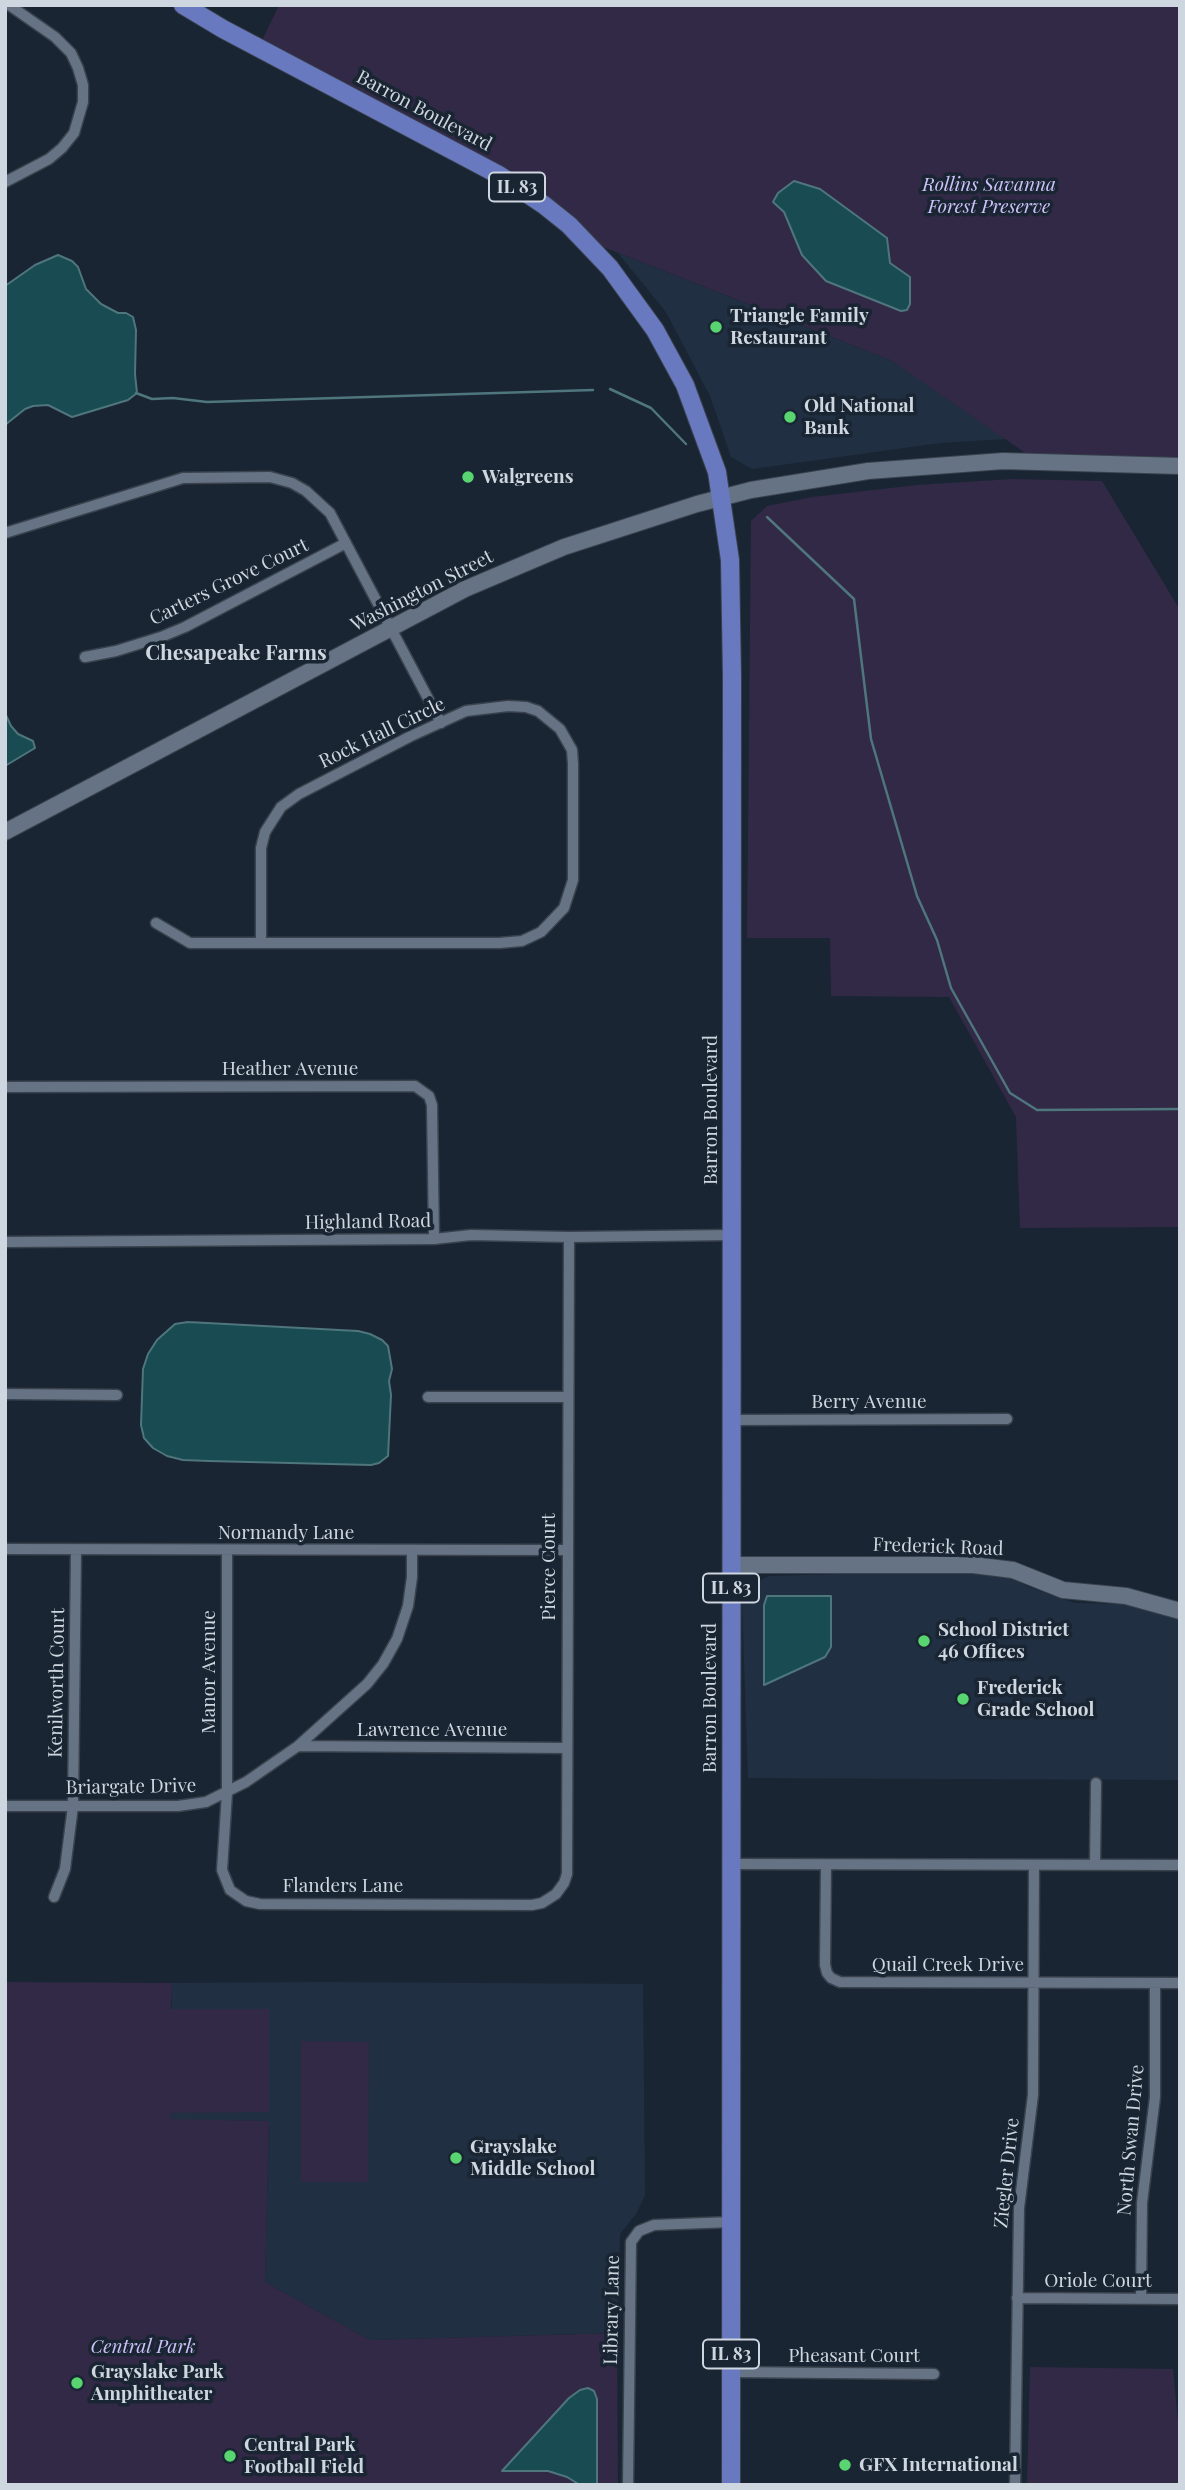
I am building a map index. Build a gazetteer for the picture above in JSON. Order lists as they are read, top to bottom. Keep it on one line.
{"streets":{"main road":["Barron Boulevard","IL 83","Washington Street","Frederick Road"],"street":["Carters Grove Court","Rock Hall Circle","Heather Avenue","Highland Road","Berry Avenue","Normandy Lane","Pierce Court","Manor Avenue","Kenilworth Court","Lawrence Avenue","Briargate Drive","Flanders Lane","Quail Creek Drive","North Swan Drive","Ziegler Drive","Oriole Court","Library Lane","Pheasant Court"]},"crossings":[["Barron Boulevard","Washington Street"],["Barron Boulevard","Highland Road"],["Barron Boulevard","Berry Avenue"],["Barron Boulevard","Frederick Road"],["Barron Boulevard","Library Lane"],["Barron Boulevard","Pheasant Court"],["Heather Avenue","Highland Road"],["Highland Road","Pierce Court"],["Normandy Lane","Pierce Court"],["Normandy Lane","Manor Avenue"],["Normandy Lane","Kenilworth Court"],["Normandy Lane","Briargate Drive"],["Pierce Court","Lawrence Avenue"],["Pierce Court","Flanders Lane"],["Manor Avenue","Briargate Drive"],["Manor Avenue","Flanders Lane"],["Kenilworth Court","Briargate Drive"],["Lawrence Avenue","Briargate Drive"],["Briargate Drive","Flanders Lane"],["Quail Creek Drive","North Swan Drive"],["Quail Creek Drive","Ziegler Drive"],["North Swan Drive","Oriole Court"],["Ziegler Drive","Oriole Court"]],"districts":["Chesapeake Farms"],"parks":["Rollins Savanna Forest Preserve","Central Park"],"places":["Triangle Family Restaurant","Old National Bank","Walgreens","School District 46 Offices","Frederick Grade School","Grayslake Middle School","Grayslake Park Amphitheater","Central Park Football Field","GFX International"]}
